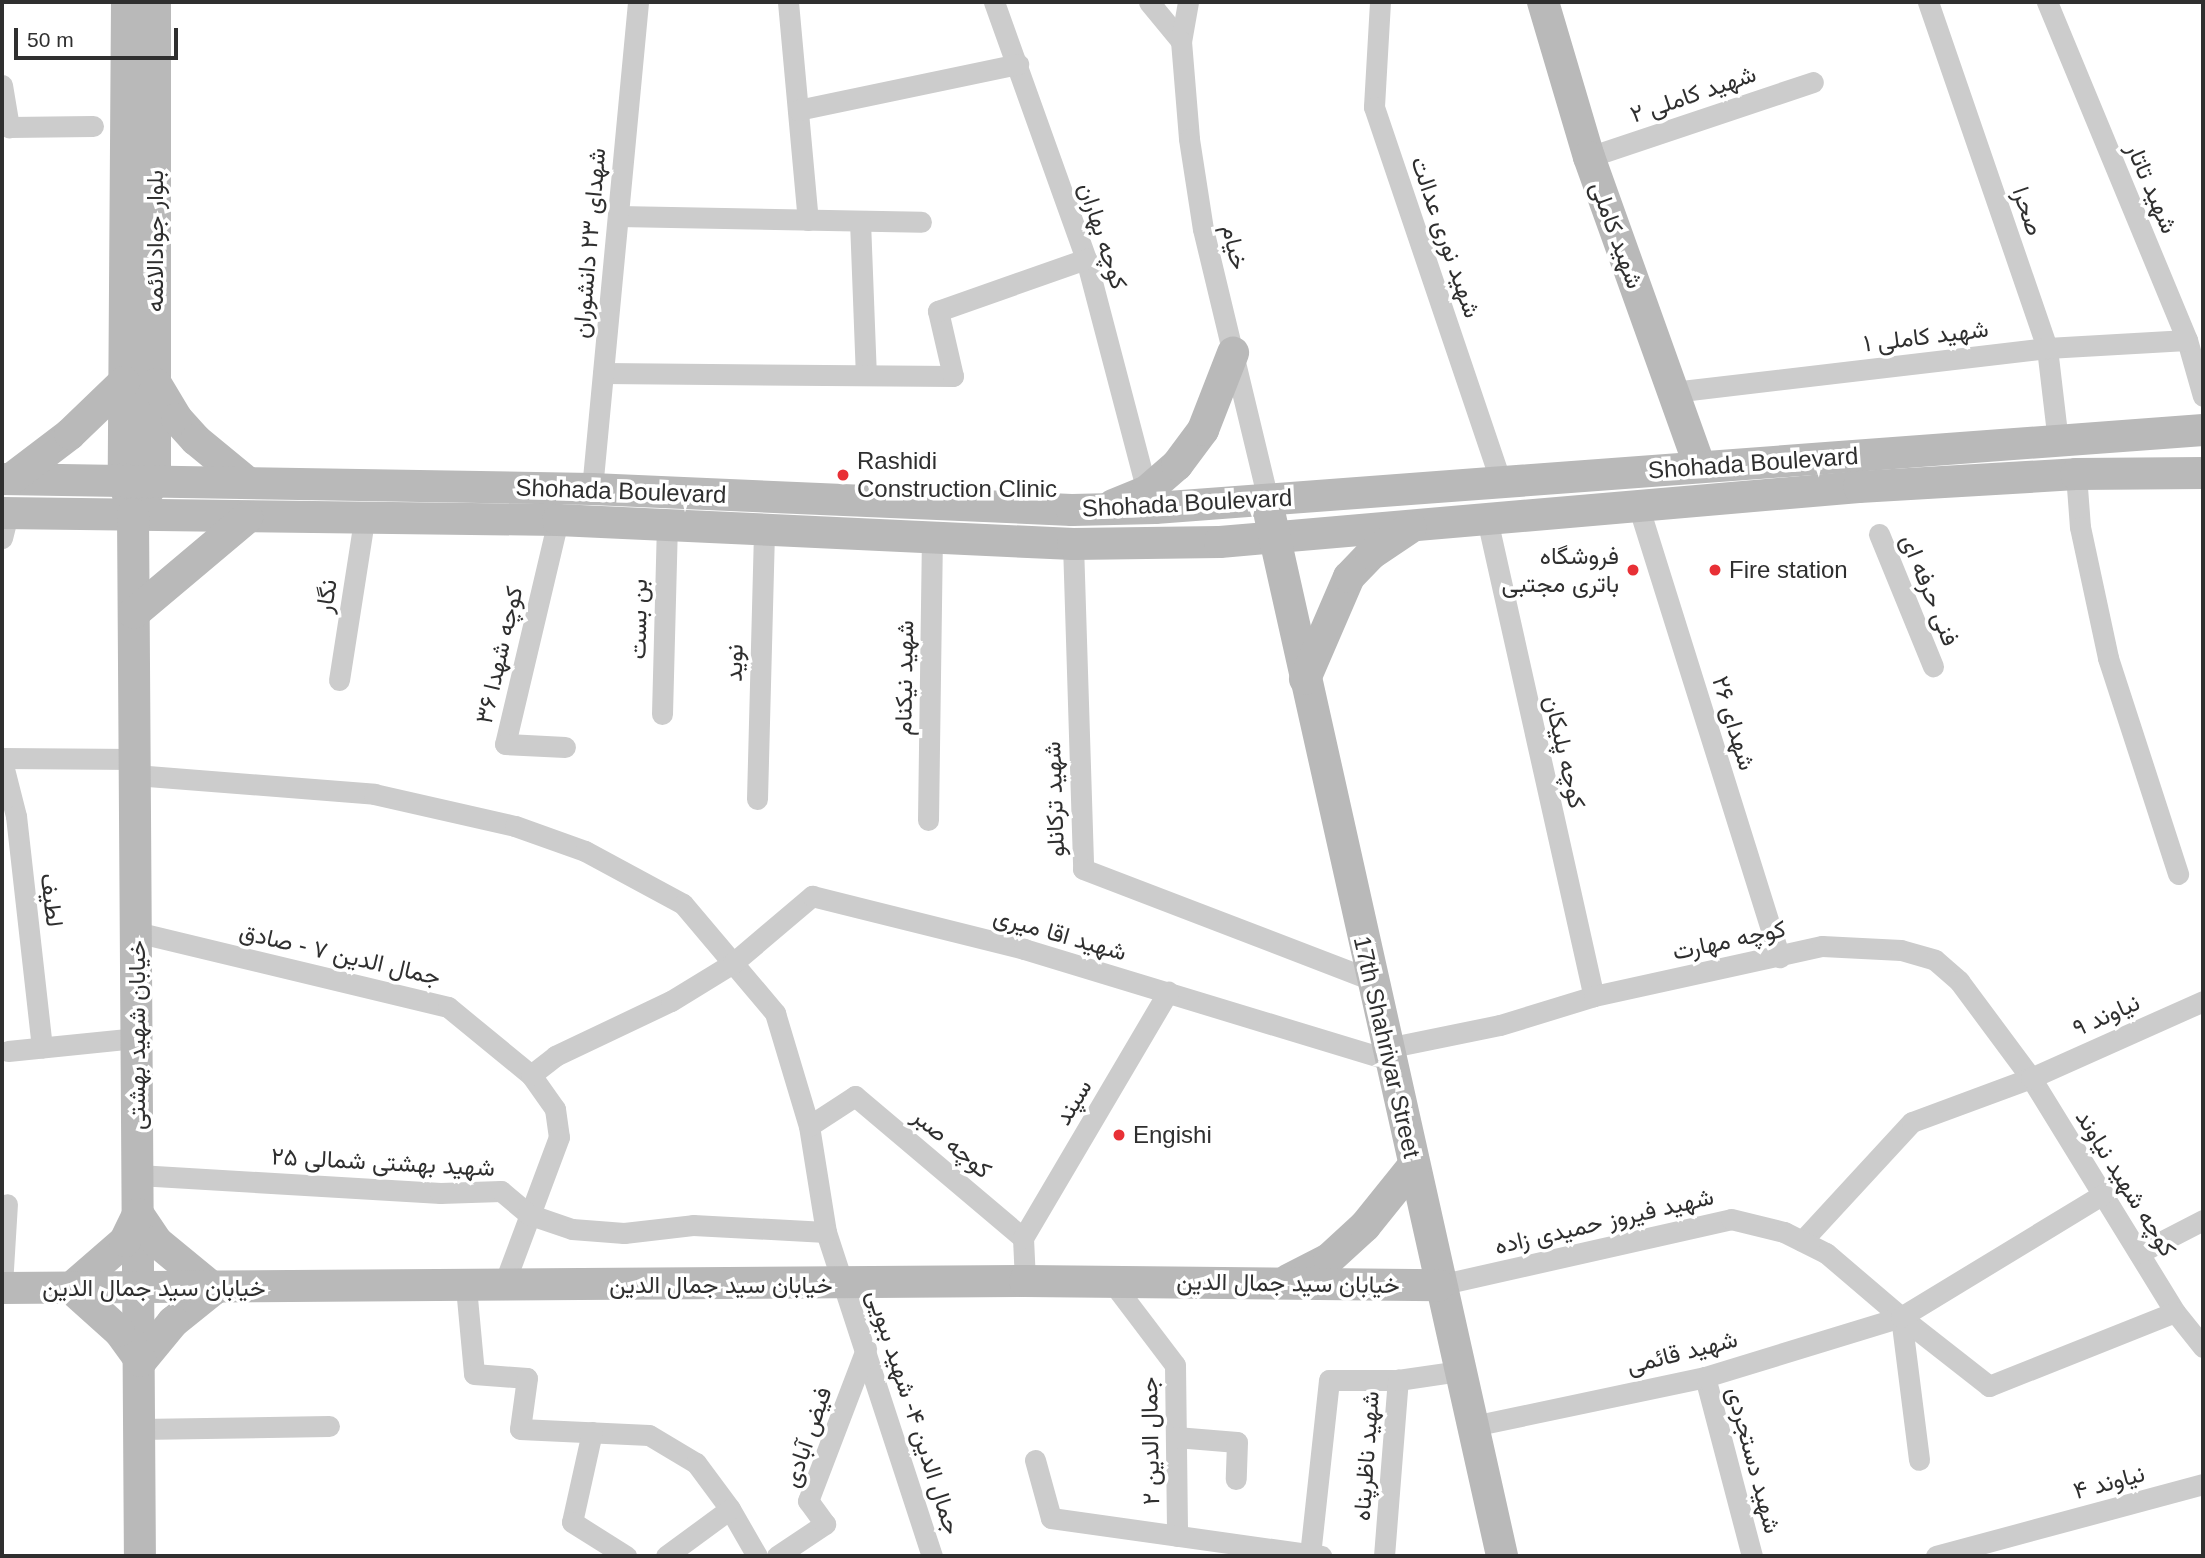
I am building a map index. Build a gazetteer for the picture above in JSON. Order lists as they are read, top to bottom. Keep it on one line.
{"streets":{"main road":["شهید کاملی","بلوار جوادالائمه","Shohada Boulevard","خیابان شهید بهشتی","17th Shahrivar Street","خیابان سید جمال الدین"],"street":["شهید کاملی ۲","شهید تاتار","صحرا","کوچه بهاران","شهید نوری عدالت","شهدای ۲۳ دانشوران","خیام","شهید کاملی ۱","فنی حرفه ای","نگار","بن بست","کوچه شهدا ۳۶","نوید","شهید نیکنام","شهدای ۲۶","کوچه پلیکان","شهید ترکانلو","لطیف","شهید اقا میری","کوچه مهارت","جمال الدین ۷ - صادق","نیاوند ۹","سپند","کوچه صبر","۲۵ شهید بهشتی شمالی","کوچه شهید نیاوند","شهید فیروز حمیدی زاده","شهید قائمی","جمال الدین ۴- شهید ببویی","فیض آبادی","جمال الدین ۲","شهید ناظرپناه","شهید دستجردی","نیاوند ۴"]},"crossings":[["شهید کاملی ۲","شهید کاملی"],["شهید تاتار","شهید کاملی ۱"],["صحرا","شهید کاملی ۱"],["صحرا","Shohada Boulevard"],["شهید کاملی","شهید کاملی ۱"],["شهید کاملی","Shohada Boulevard"],["کوچه بهاران","Shohada Boulevard"],["شهید نوری عدالت","Shohada Boulevard"],["بلوار جوادالائمه","Shohada Boulevard"],["بلوار جوادالائمه","خیابان شهید بهشتی"],["شهدای ۲۳ دانشوران","Shohada Boulevard"],["خیام","Shohada Boulevard"],["خیام","17th Shahrivar Street"],["Shohada Boulevard","نگار"],["Shohada Boulevard","بن بست"],["Shohada Boulevard","کوچه شهدا ۳۶"],["Shohada Boulevard","نوید"],["Shohada Boulevard","شهید نیکنام"],["Shohada Boulevard","شهدای ۲۶"],["Shohada Boulevard","کوچه پلیکان"],["Shohada Boulevard","شهید ترکانلو"],["Shohada Boulevard","خیابان شهید بهشتی"],["Shohada Boulevard","17th Shahrivar Street"],["شهدای ۲۶","کوچه مهارت"],["کوچه پلیکان","کوچه مهارت"],["شهید ترکانلو","17th Shahrivar Street"],["لطیف","جمال الدین ۴- شهید ببویی"],["شهید اقا میری","کوچه مهارت"],["شهید اقا میری","17th Shahrivar Street"],["شهید اقا میری","سپند"],["شهید اقا میری","جمال الدین ۴- شهید ببویی"],["کوچه مهارت","نیاوند ۹"],["کوچه مهارت","17th Shahrivar Street"],["کوچه مهارت","کوچه شهید نیاوند"],["جمال الدین ۷ - صادق","خیابان شهید بهشتی"],["جمال الدین ۷ - صادق","۲۵ شهید بهشتی شمالی"],["جمال الدین ۷ - صادق","خیابان سید جمال الدین"],["نیاوند ۹","کوچه شهید نیاوند"],["نیاوند ۹","شهید فیروز حمیدی زاده"],["خیابان شهید بهشتی","۲۵ شهید بهشتی شمالی"],["خیابان شهید بهشتی","خیابان سید جمال الدین"],["خیابان شهید بهشتی","جمال الدین ۴- شهید ببویی"],["17th Shahrivar Street","شهید فیروز حمیدی زاده"],["17th Shahrivar Street","خیابان سید جمال الدین"],["17th Shahrivar Street","شهید قائمی"],["17th Shahrivar Street","شهید ناظرپناه"],["سپند","کوچه صبر"],["کوچه صبر","جمال الدین ۴- شهید ببویی"],["۲۵ شهید بهشتی شمالی","جمال الدین ۴- شهید ببویی"],["کوچه شهید نیاوند","شهید فیروز حمیدی زاده"],["کوچه شهید نیاوند","شهید قائمی"],["شهید فیروز حمیدی زاده","خیابان سید جمال الدین"],["شهید فیروز حمیدی زاده","شهید قائمی"],["خیابان سید جمال الدین","جمال الدین ۴- شهید ببویی"],["خیابان سید جمال الدین","جمال الدین ۲"],["شهید قائمی","شهید دستجردی"],["جمال الدین ۴- شهید ببویی","فیض آبادی"]],"places":["Rashidi Construction Clinic","فروشگاه باتری مجتبی","Fire station","Engishi"],"scale_bar":"50 m"}
